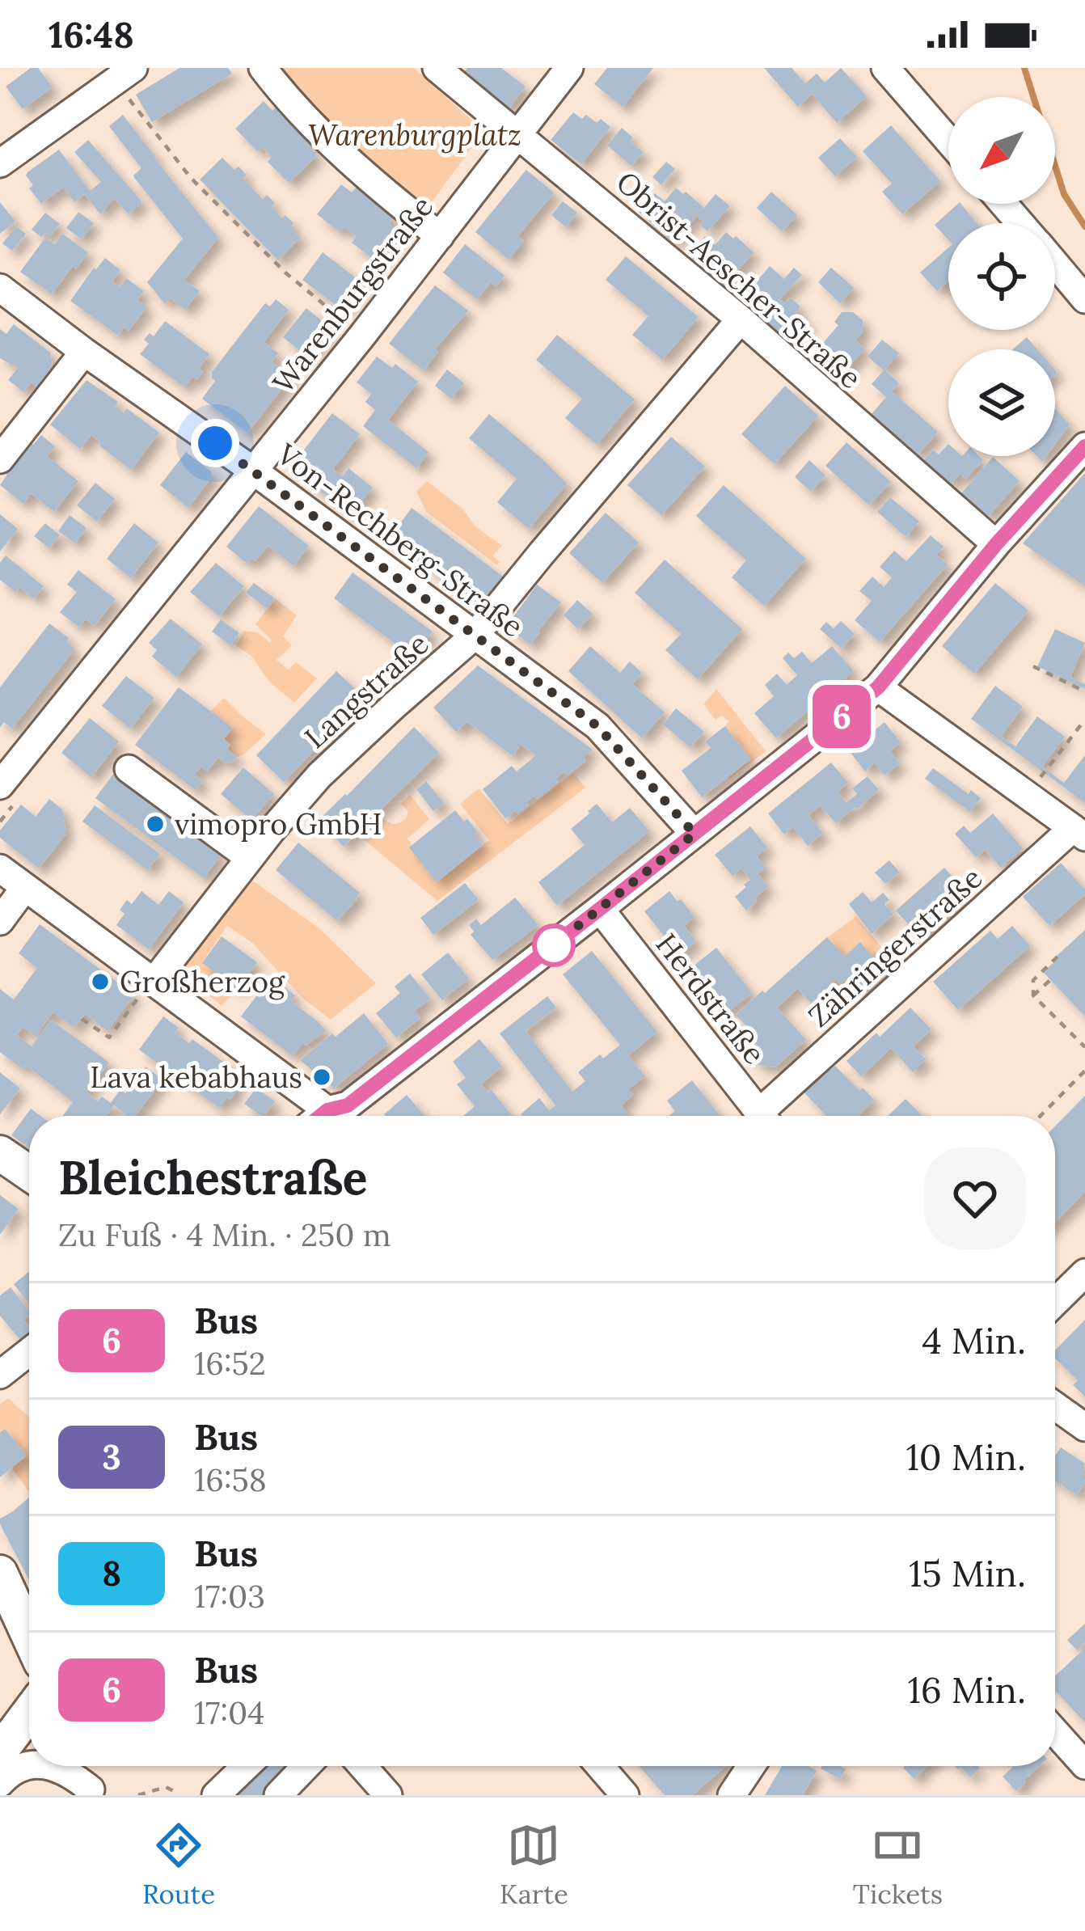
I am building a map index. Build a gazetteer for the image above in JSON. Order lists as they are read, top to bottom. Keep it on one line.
{"streets":{"street":["Obrist-Aescher-Straße","Warenburgstraße","Von-Rechberg-Straße","Langstraße","Zähringerstraße","Herdstraße"]},"crossings":[["Obrist-Aescher-Straße","Warenburgstraße"],["Obrist-Aescher-Straße","Langstraße"],["Warenburgstraße","Von-Rechberg-Straße"],["Von-Rechberg-Straße","Langstraße"]],"parks":["Warenburgplatz"],"places":["vimopro GmbH","Großherzog","Lava kebabhaus"],"lines":["bus line 6"],"north":"bottom left","page":{"status":"16:48","on_map":"6","heading":["Bleichestraße","Zu Fuß · 4 Min. · 250 m"],"list":[{"mark":"6","name":"Bus","note":"16:52","value":"4 Min."},{"mark":"3","name":"Bus","note":"16:58","value":"10 Min."},{"mark":"8","name":"Bus","note":"17:03","value":"15 Min."},{"mark":"6","name":"Bus","note":"17:04","value":"16 Min."}],"tabs":["Route","Karte","Tickets"]}}
